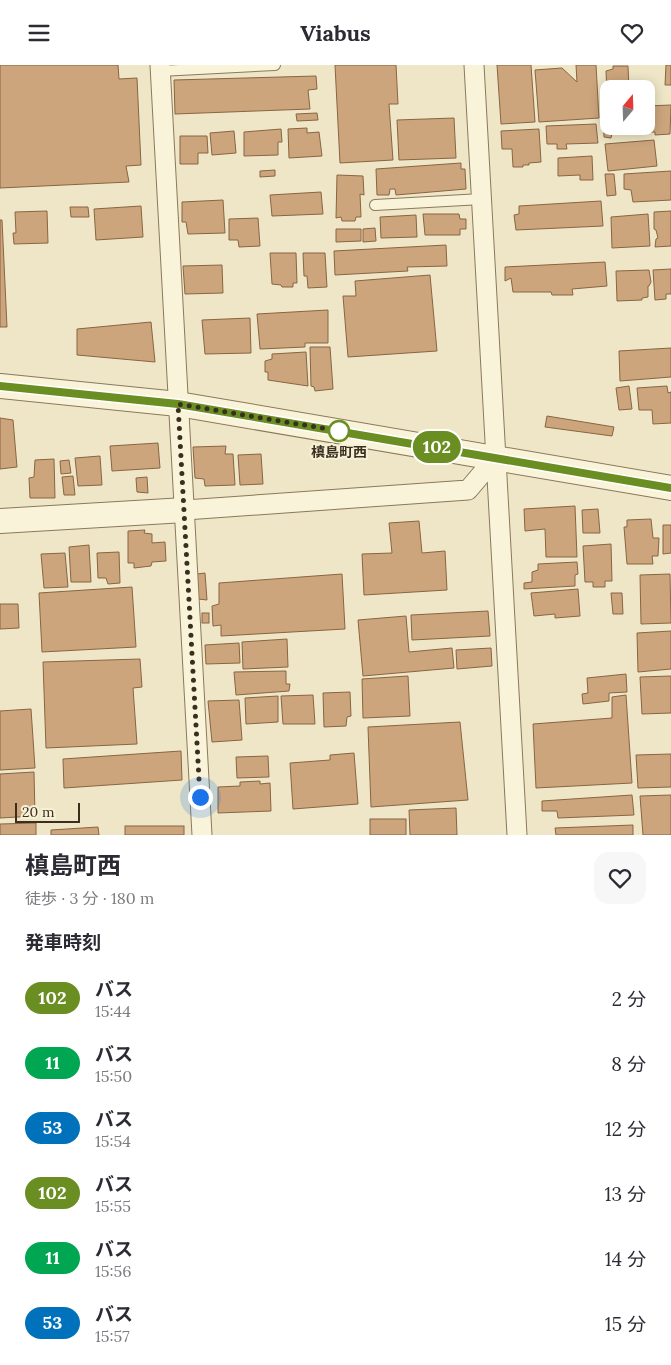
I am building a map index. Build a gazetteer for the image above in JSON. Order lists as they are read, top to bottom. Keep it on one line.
{"places":["槙島町西"],"lines":["bus line 102"],"scale_bar":"20 m","north":"top","page":{"header":"Viabus","on_map":"102","scale":"20 m","heading":[["槙島町西","徒歩 · 3 分 · 180 m"],"発車時刻"],"list":[{"mark":"102","name":"バス","note":"15:44","value":"2 分"},{"mark":"11","name":"バス","note":"15:50","value":"8 分"},{"mark":"53","name":"バス","note":"15:54","value":"12 分"},{"mark":"102","name":"バス","note":"15:55","value":"13 分"},{"mark":"11","name":"バス","note":"15:56","value":"14 分"},{"mark":"53","name":"バス","note":"15:57","value":"15 分"}]}}
